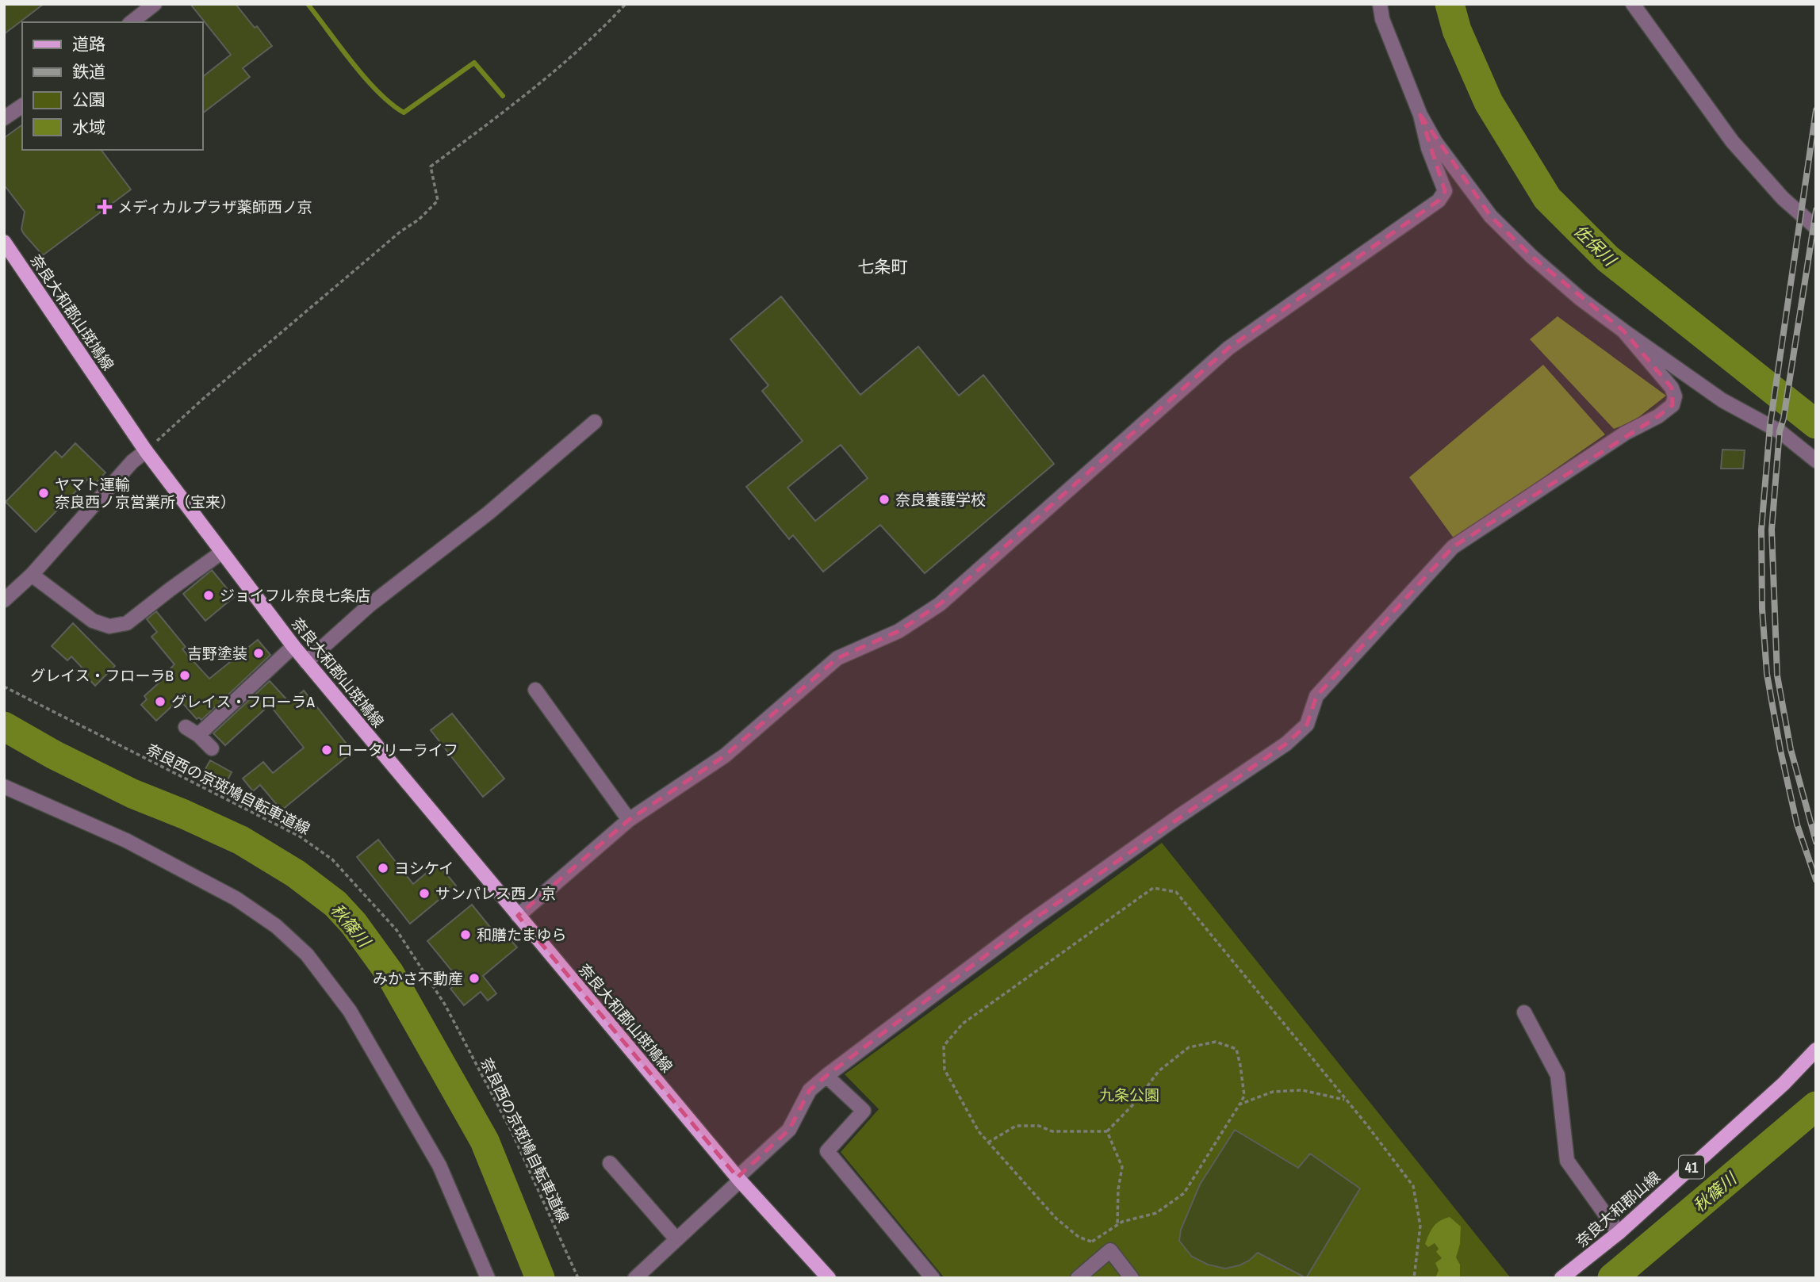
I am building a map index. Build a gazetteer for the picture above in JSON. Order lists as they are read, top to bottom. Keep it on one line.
{"streets":{"main road":["奈良大和郡山斑鳩線","41","奈良大和郡山線"],"path":["奈良西の京斑鳩自転車道線"]},"districts":["七条町"],"water":["佐保川","秋篠川"],"parks":["九条公園"],"places":{"health":["メディカルプラザ薬師西ノ京"],"other":["ヤマト運輸 奈良西ノ京営業所（宝来）","奈良養護学校","ジョイフル奈良七条店","吉野塗装","グレイス・フローラB","グレイス・フローラA","ロータリーライフ","ヨシケイ","サンパレス西ノ京","和膳たまゆら","みかさ不動産"]},"legend":["道路","鉄道","公園","水域"]}
